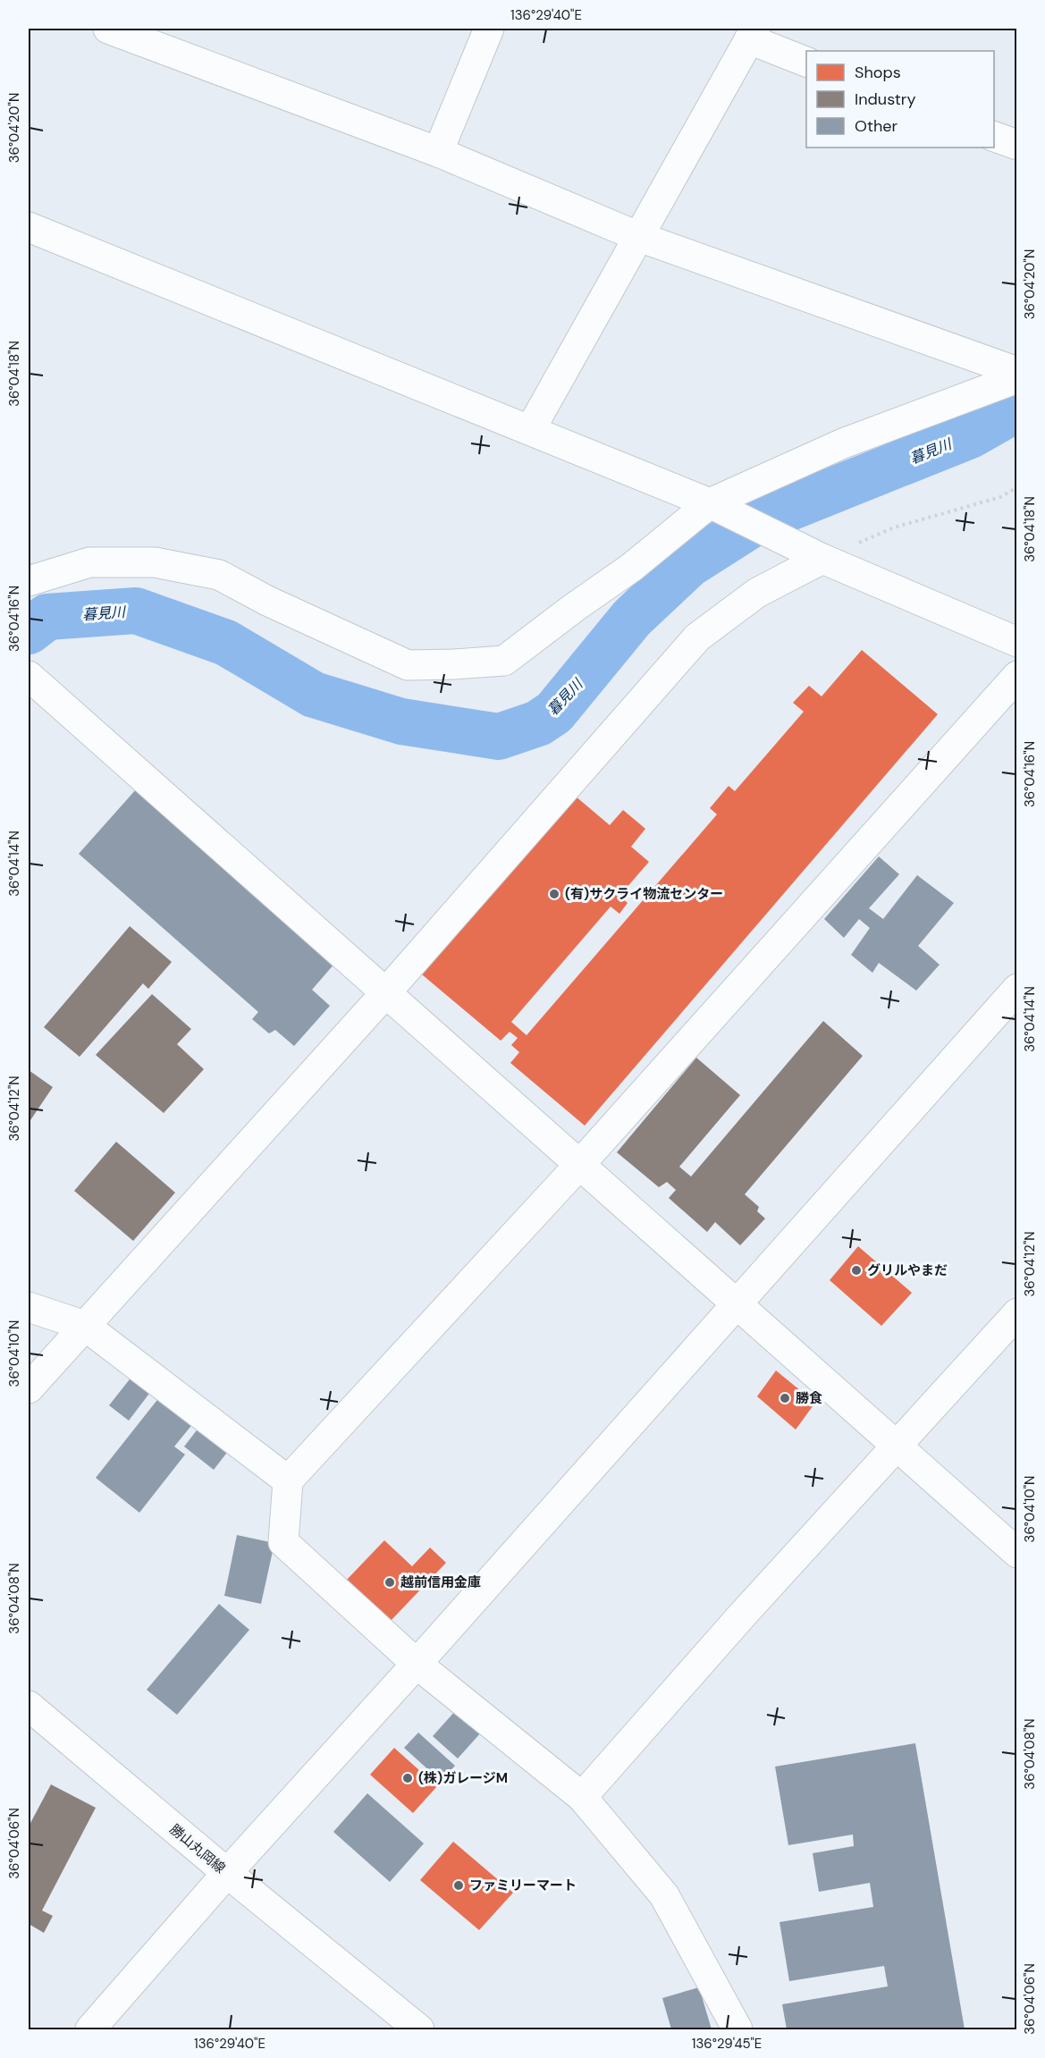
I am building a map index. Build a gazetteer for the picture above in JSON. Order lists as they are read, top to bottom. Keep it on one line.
{"streets":{"street":["勝山丸岡線"]},"water":["暮見川"],"places":["(有)サクライ物流センター","グリルやまだ","勝食","越前信用金庫","(株)ガレージM","ファミリーマート"],"legend":["Shops","Industry","Other"],"coordinates":["136°29'40\"E","36°04'20\"N","36°04'18\"N","36°04'16\"N","36°04'14\"N","36°04'12\"N","36°04'10\"N","36°04'08\"N","36°04'06\"N","136°29'45\"E"]}
